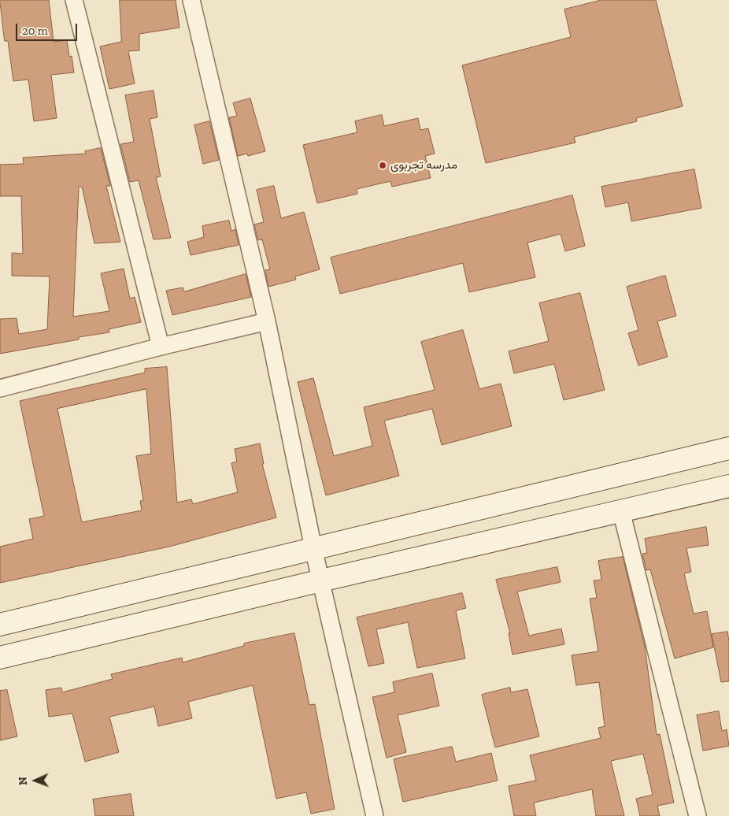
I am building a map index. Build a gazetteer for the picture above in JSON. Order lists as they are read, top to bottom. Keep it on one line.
{"places":["مدرسه تجربوى"],"scale_bar":"20 m","north":"left"}
